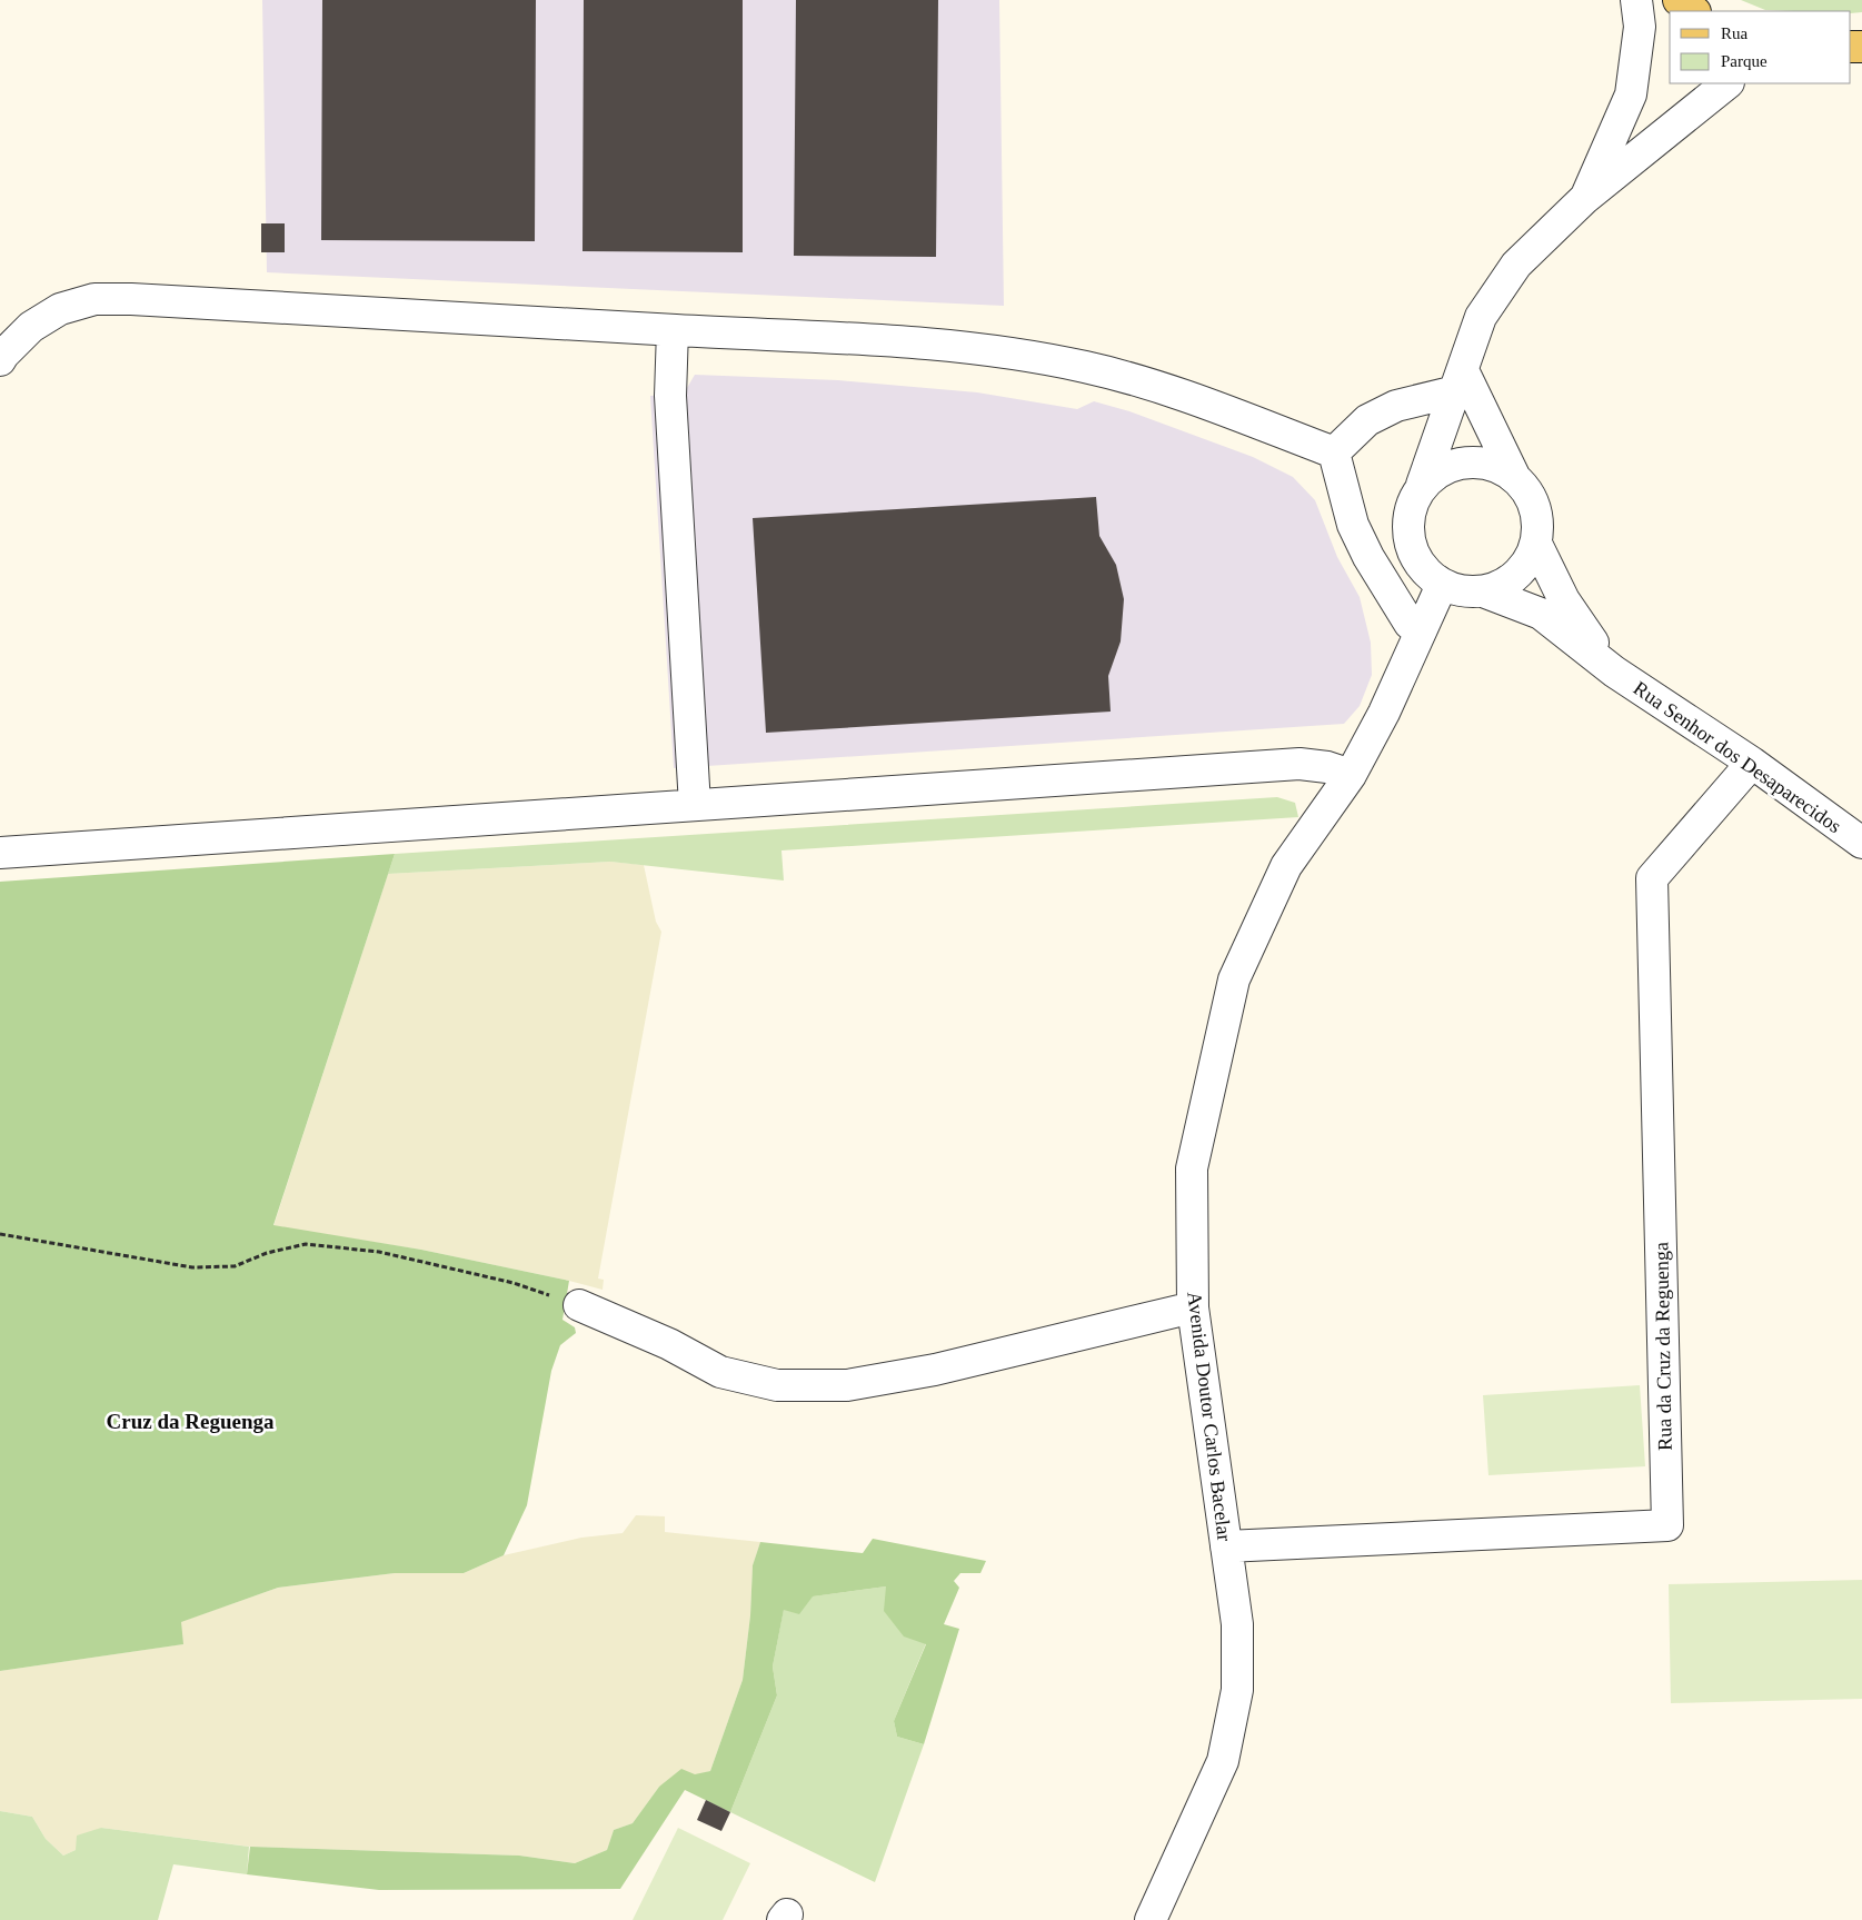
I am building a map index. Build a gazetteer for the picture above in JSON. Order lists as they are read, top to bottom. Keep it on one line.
{"streets":{"street":["Rua Senhor dos Desaparecidos","Rua da Cruz da Reguenga","Avenida Doutor Carlos Bacelar"]},"crossings":[["Rua Senhor dos Desaparecidos","Rua da Cruz da Reguenga"],["Rua Senhor dos Desaparecidos","Avenida Doutor Carlos Bacelar"],["Rua da Cruz da Reguenga","Avenida Doutor Carlos Bacelar"]],"districts":["Cruz da Reguenga"],"legend":["Rua","Parque"]}
